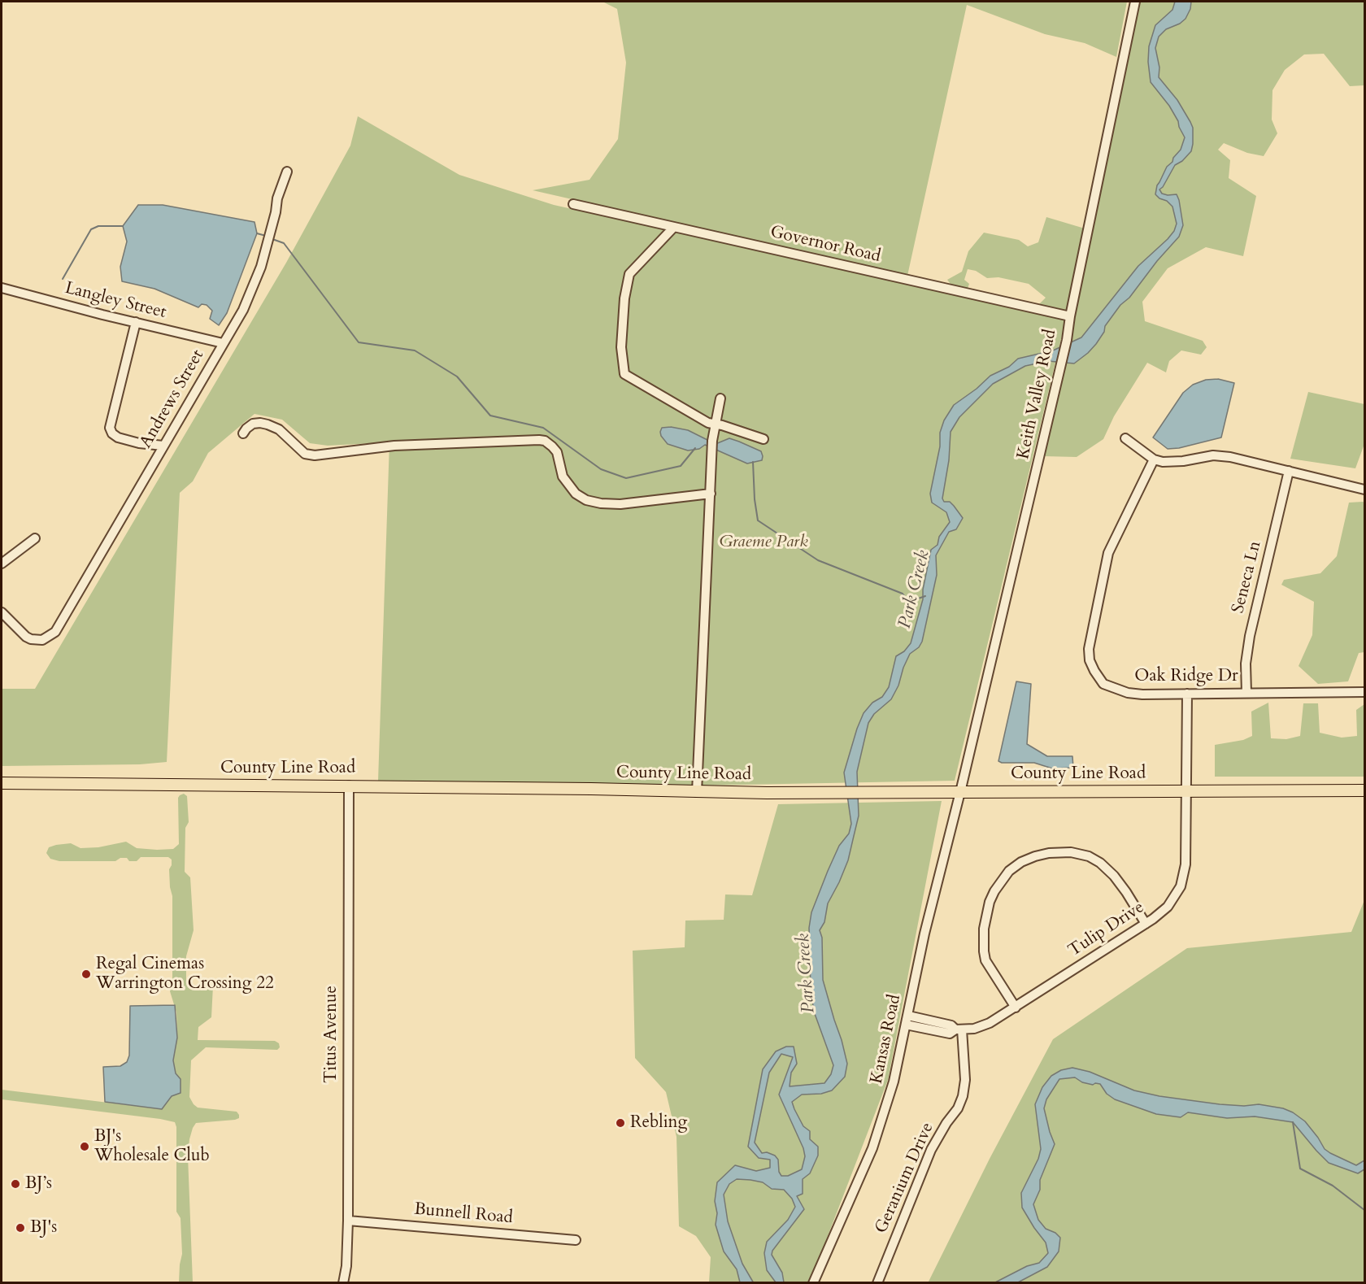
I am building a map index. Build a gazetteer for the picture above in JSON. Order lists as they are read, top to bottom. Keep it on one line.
{"streets":{"main road":["County Line Road"],"street":["Governor Road","Langley Street","Keith Valley Road","Andrews Street","Seneca Ln","Oak Ridge Dr","Tulip Drive","Titus Avenue","Kansas Road","Geranium Drive","Bunnell Road"]},"crossings":[["Governor Road","Keith Valley Road"],["Langley Street","Andrews Street"],["Keith Valley Road","County Line Road"],["Keith Valley Road","Kansas Road"],["Seneca Ln","Oak Ridge Dr"],["Oak Ridge Dr","Tulip Drive"],["County Line Road","Tulip Drive"],["County Line Road","Titus Avenue"],["County Line Road","Kansas Road"],["Tulip Drive","Geranium Drive"],["Titus Avenue","Bunnell Road"]],"water":["Park Creek"],"parks":["Graeme Park"],"places":["Regal Cinemas Warrington Crossing 22","Rebling","BJ's Wholesale Club","BJ’s","BJ's"]}
